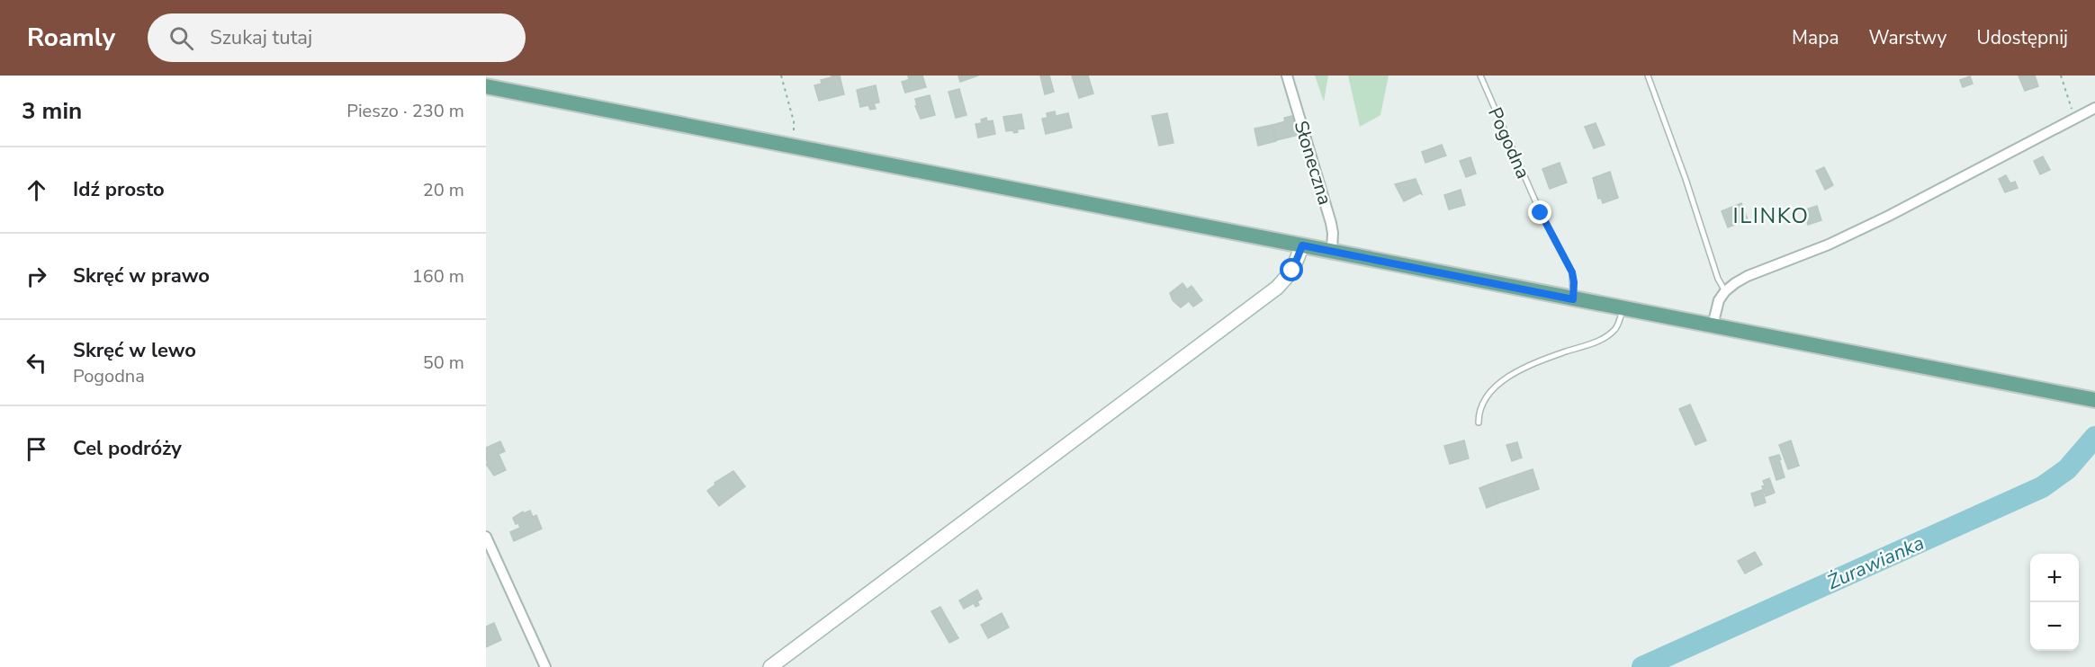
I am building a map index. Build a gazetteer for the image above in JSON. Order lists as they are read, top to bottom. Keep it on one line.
{"streets":{"street":["Słoneczna"],"lane":["Pogodna"]},"districts":["ILINKO"],"water":["Żurawianka"],"page":{"header":"Roamly","search":"Szukaj tutaj","nav":["Mapa","Warstwy","Udostępnij"],"heading":["3 min","Pieszo · 230 m"],"list":[["Idź prosto","20 m"],["Skręć w prawo","160 m"],["Skręć w lewo","Pogodna","50 m"],"Cel podróży"],"map_buttons":["+","−"]}}
